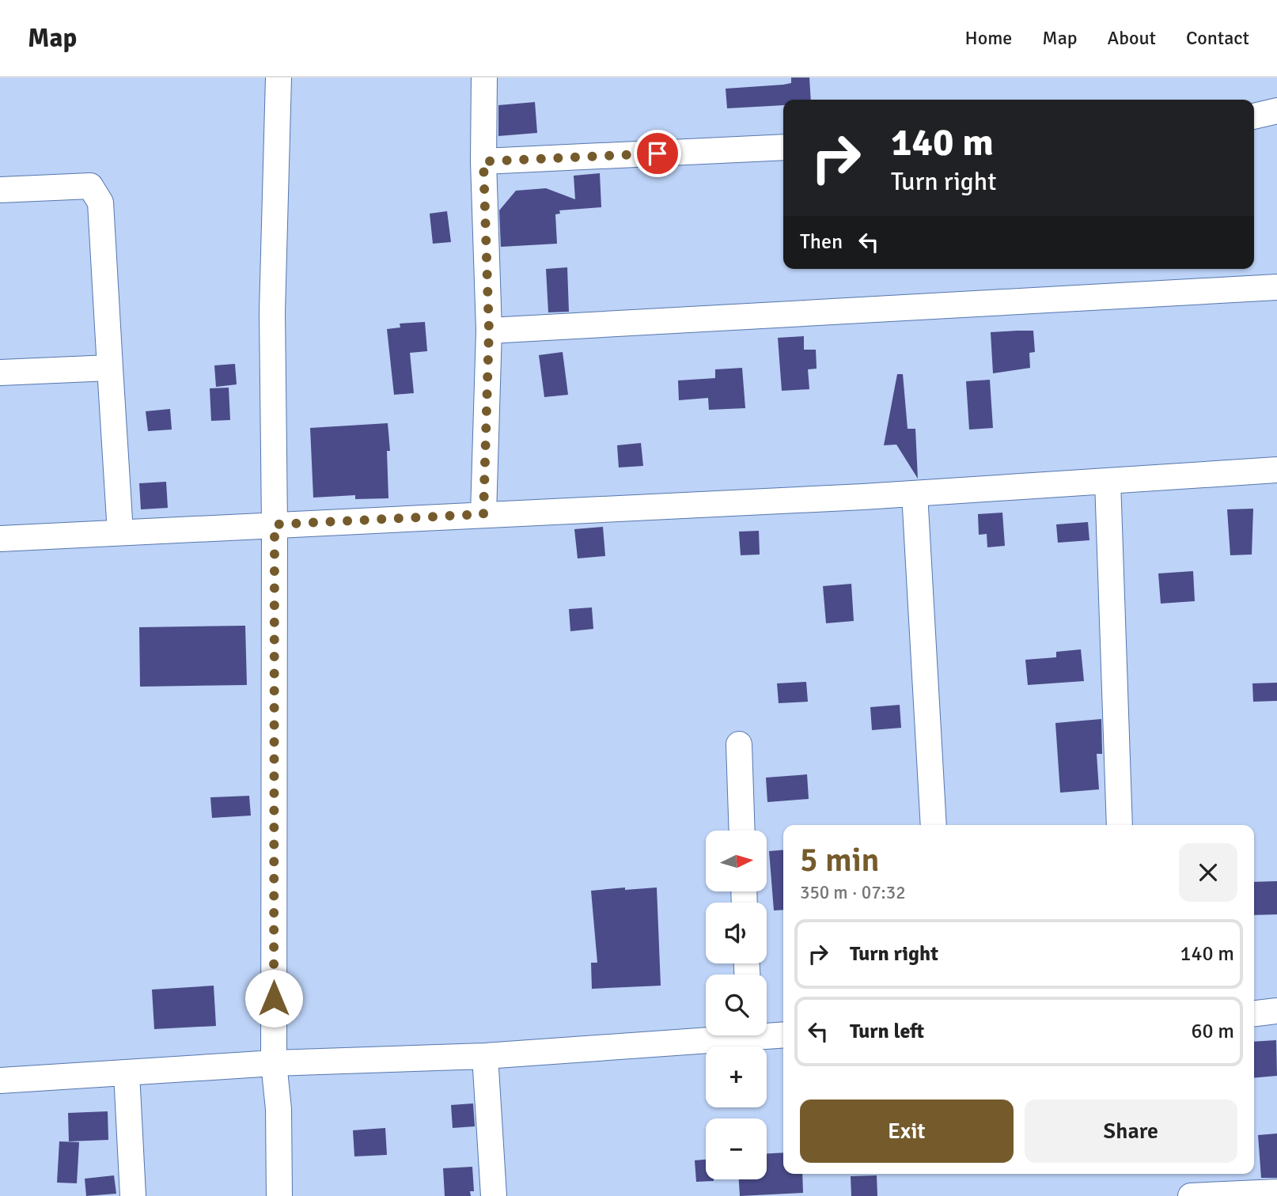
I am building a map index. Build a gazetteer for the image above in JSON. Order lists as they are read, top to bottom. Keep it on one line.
{"north":"right","page":{"header":"Map","nav":["Home","Map","About","Contact"],"turn":["140 m","Turn right"],"then":"Then","heading":["5 min","350 m · 07:32"],"map_buttons":["+","−"],"list":[{"name":"Turn right","value":"140 m"},{"name":"Turn left","value":"60 m"}],"buttons":["Exit","Share"]}}
